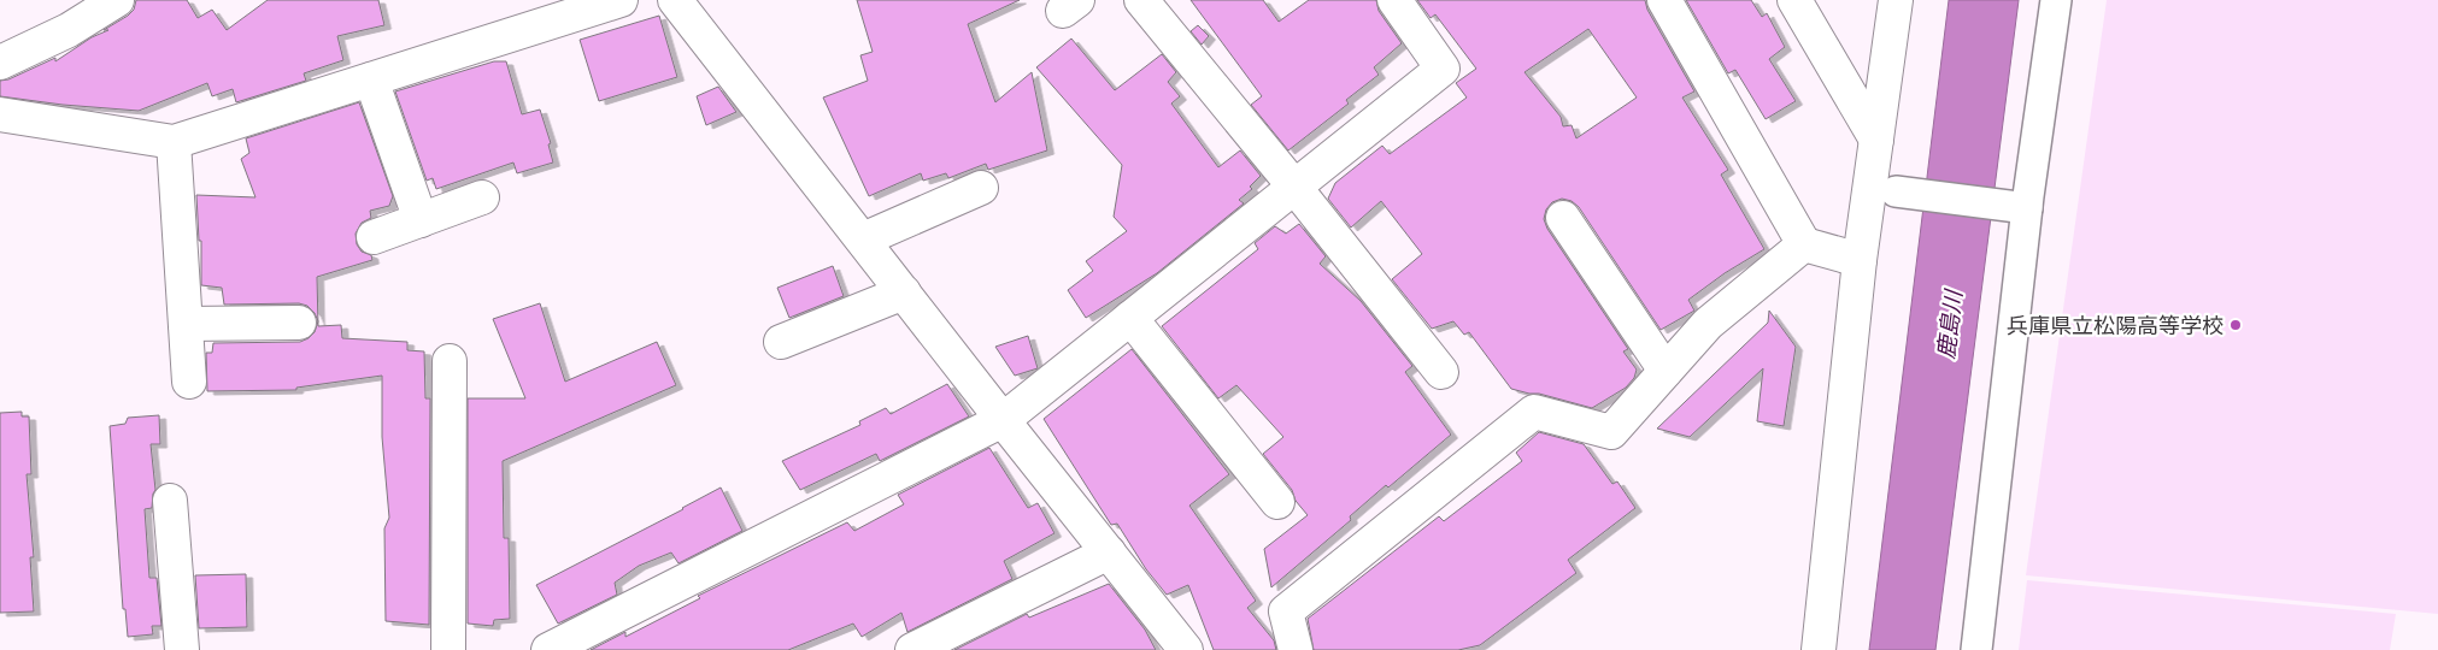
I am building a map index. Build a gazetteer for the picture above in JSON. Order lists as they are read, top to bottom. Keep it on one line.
{"water":["鹿島川"],"places":["兵庫県立松陽高等学校"]}
